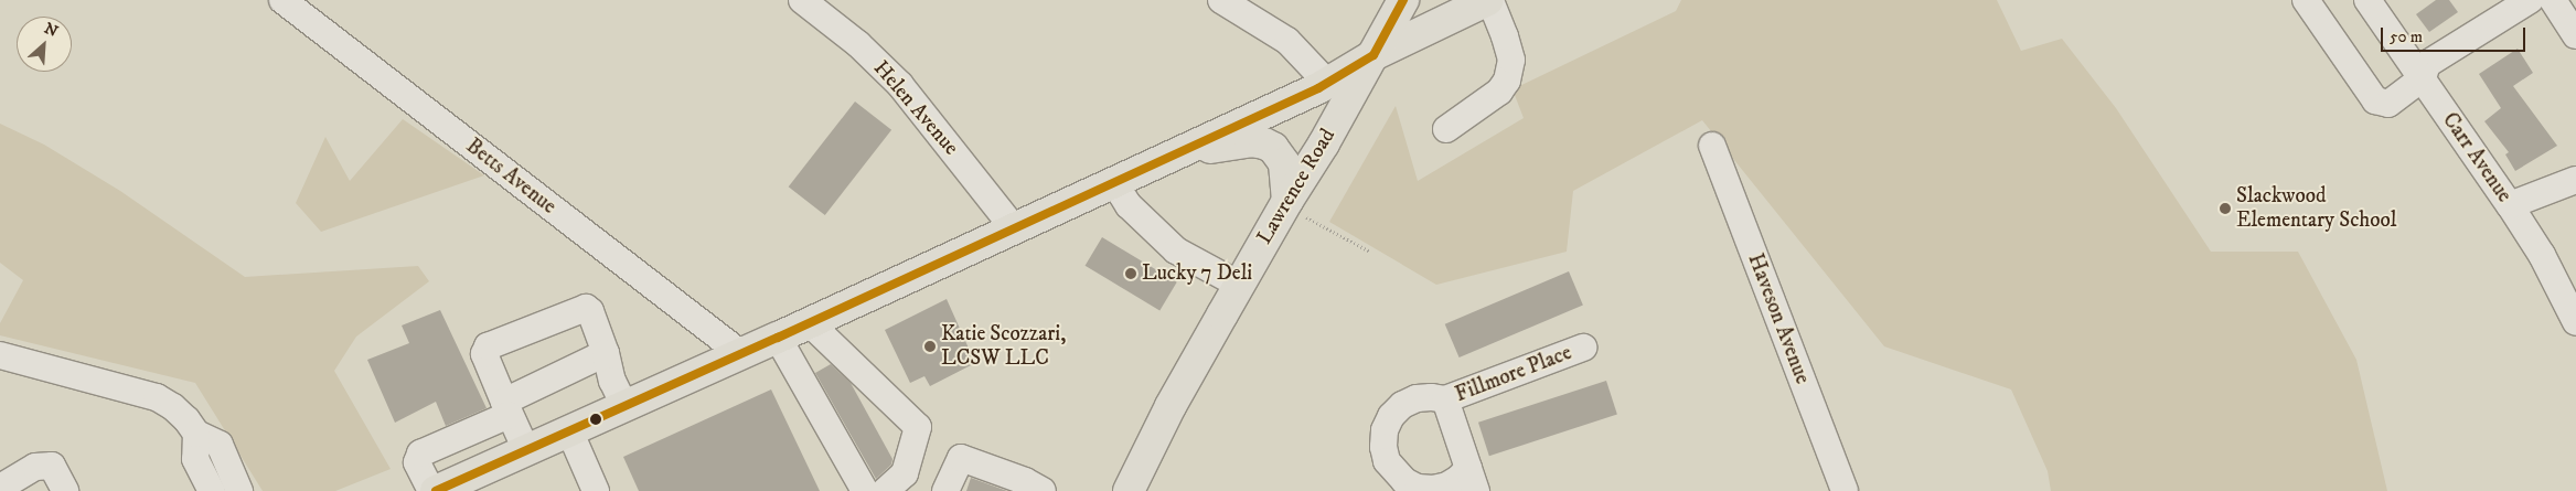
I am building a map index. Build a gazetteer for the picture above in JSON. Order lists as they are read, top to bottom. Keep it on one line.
{"streets":{"main road":["Lawrence Road"],"street":["Helen Avenue","Carr Avenue","Betts Avenue","Haveson Avenue","Fillmore Place"]},"places":["Slackwood Elementary School","Lucky 7 Deli","Katie Scozzari, LCSW LLC"],"scale_bar":"50 m","north":"top right"}
